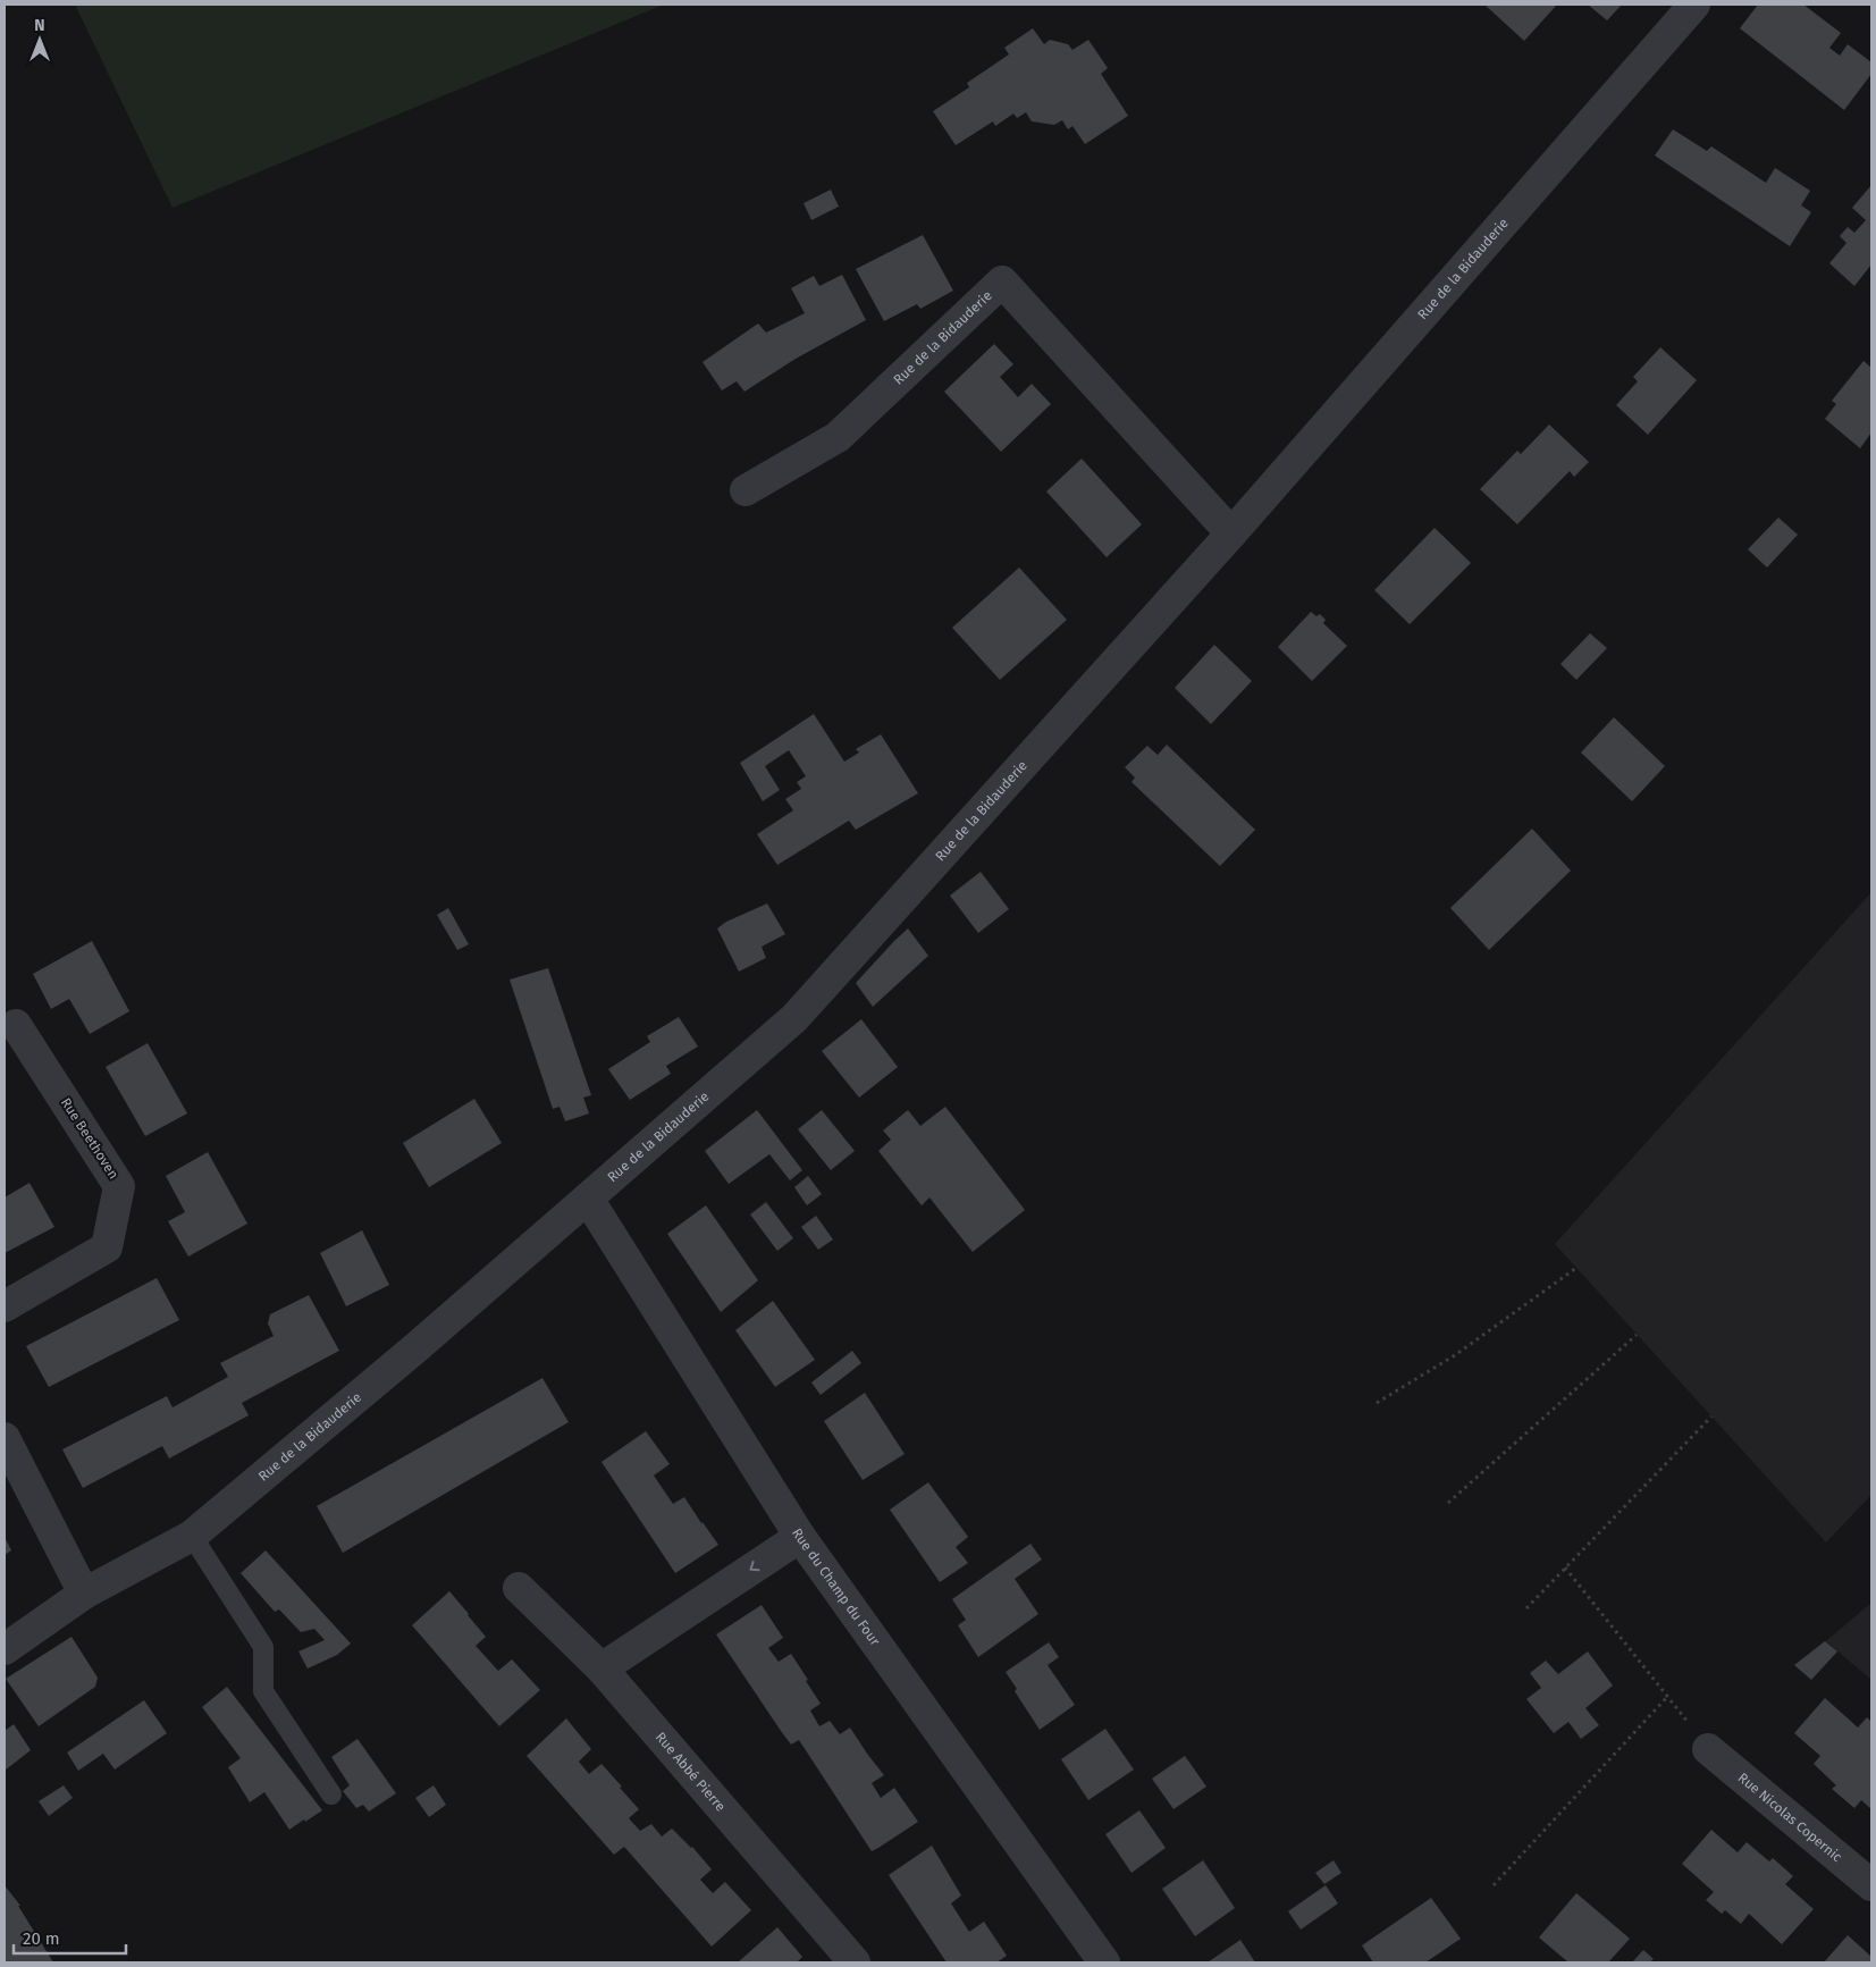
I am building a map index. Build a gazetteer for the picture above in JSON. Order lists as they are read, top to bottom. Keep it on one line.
{"streets":{"street":["Rue de la Bidauderie","Rue Beethoven","Rue du Champ du Four","Rue Abbé Pierre","Rue Nicolas Copernic"]},"crossings":[["Rue de la Bidauderie","Rue du Champ du Four"]],"scale_bar":"20 m","north":"top"}
